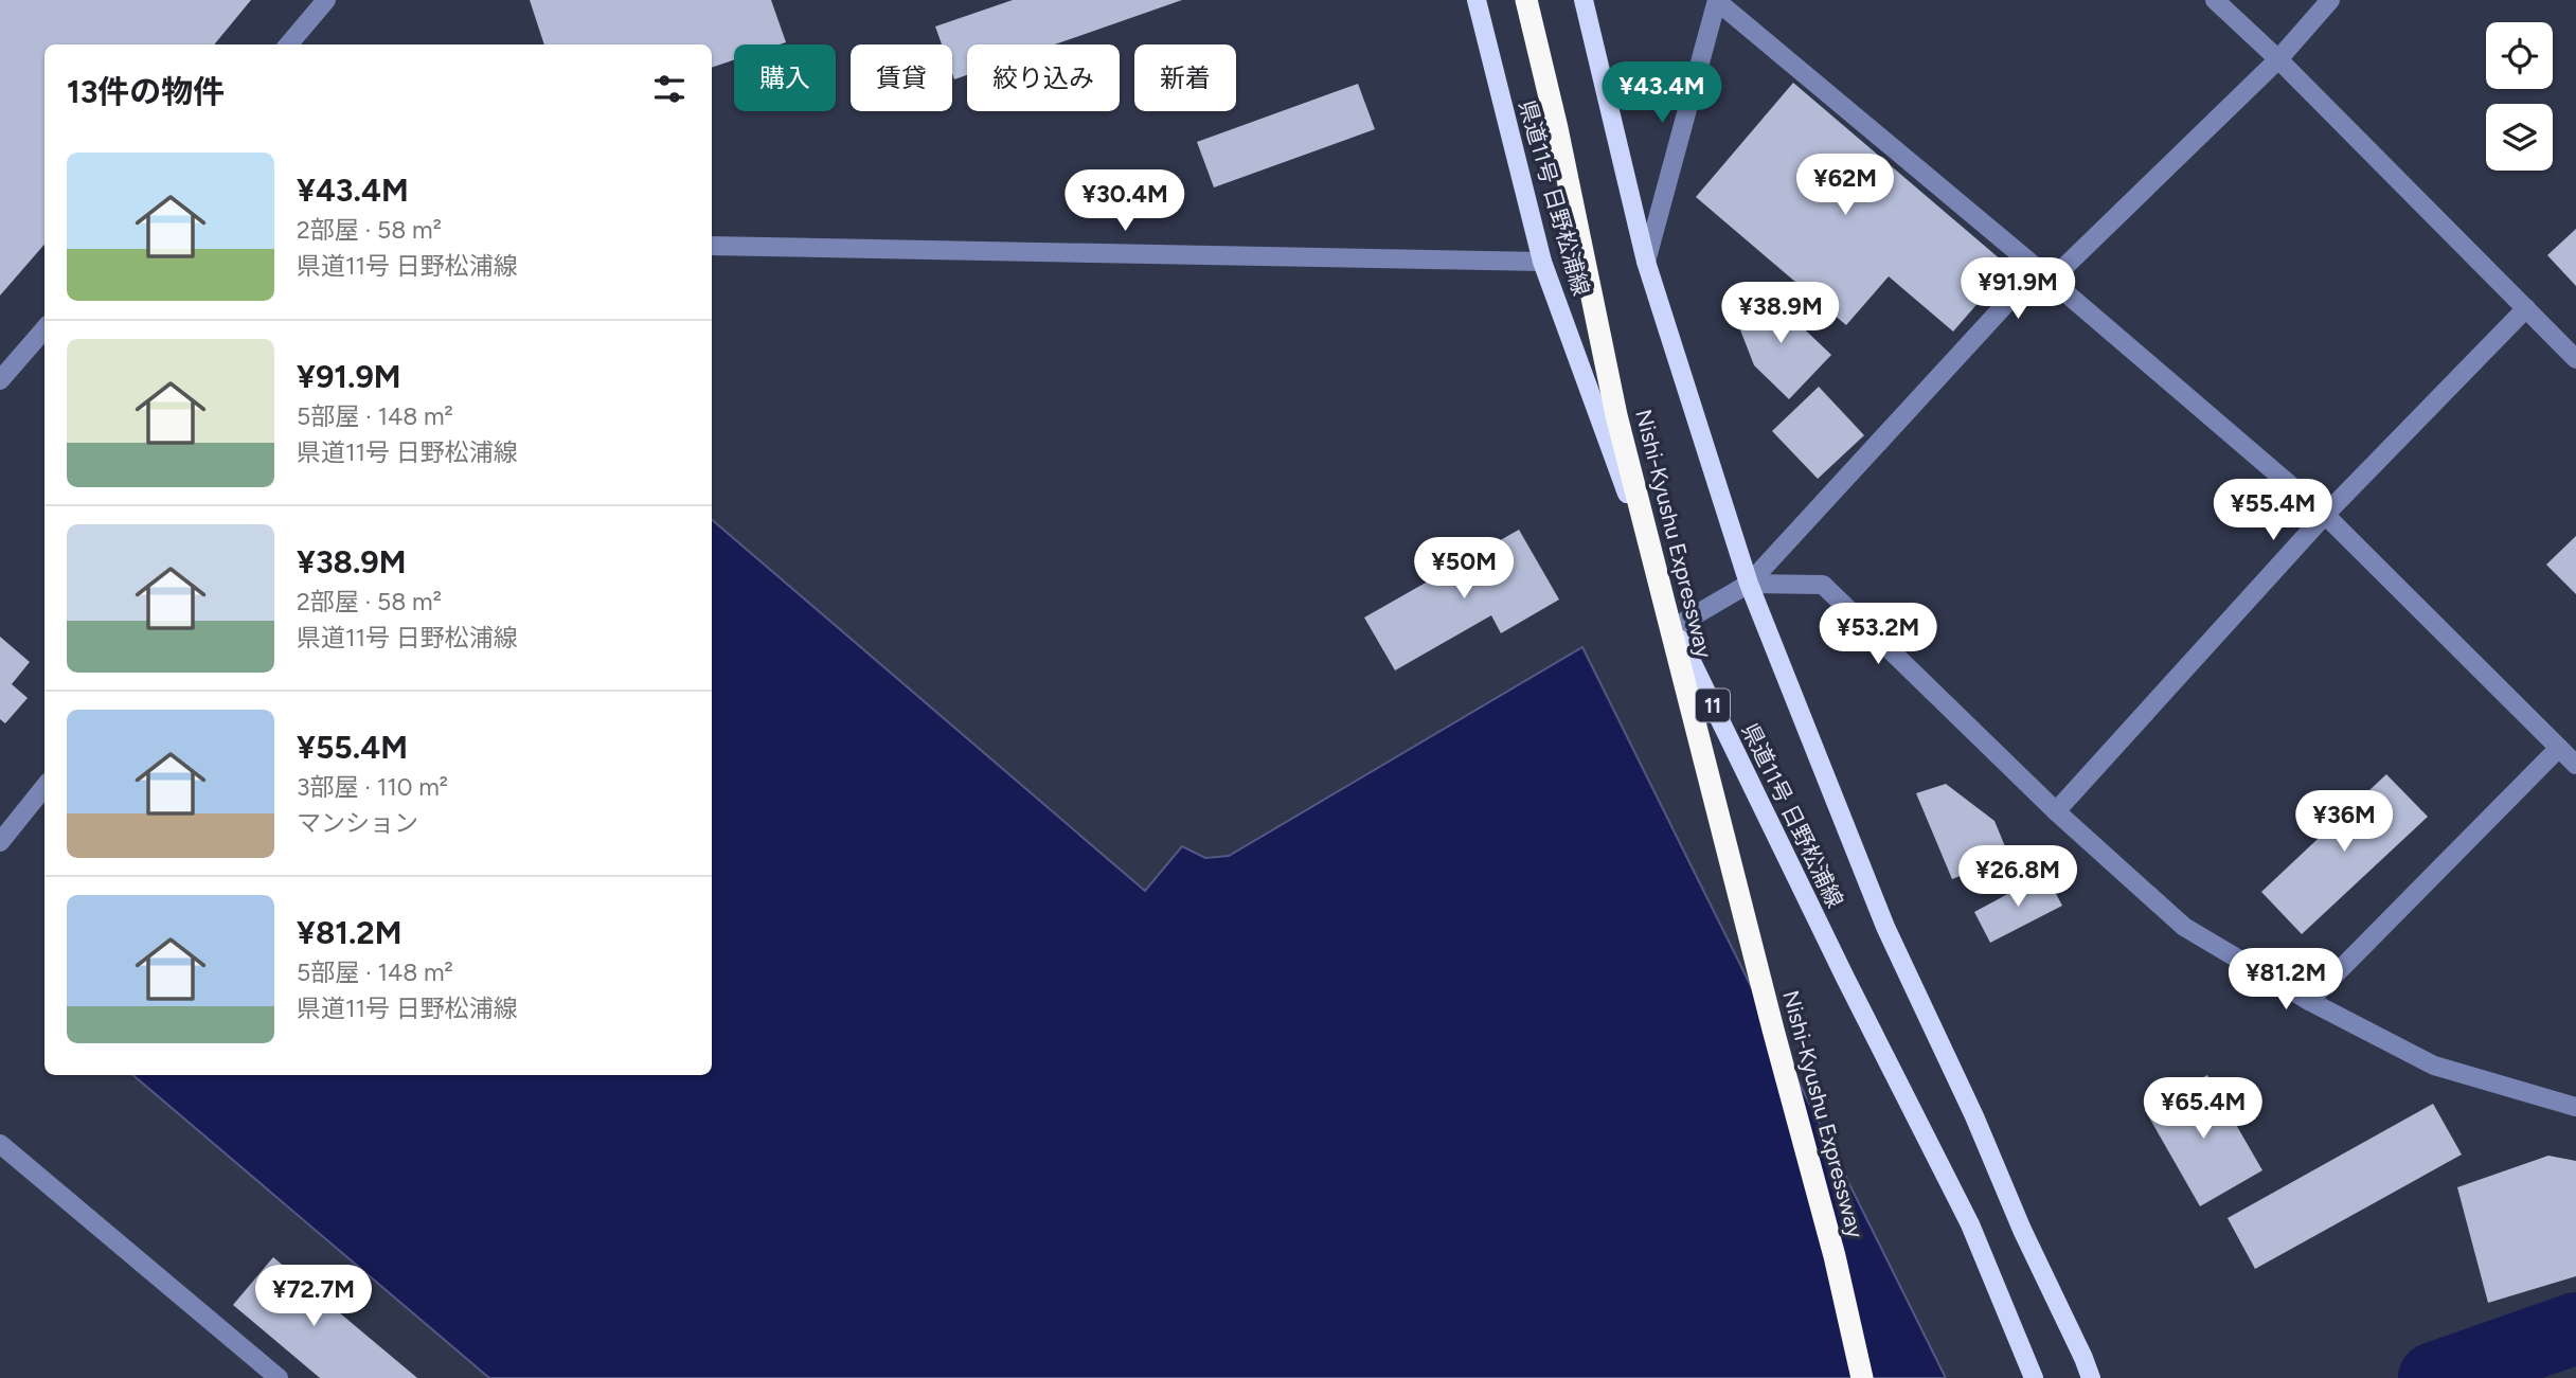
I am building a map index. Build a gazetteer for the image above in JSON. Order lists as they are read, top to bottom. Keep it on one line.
{"streets":{"highway":["Nishi-Kyushu Expressway"],"main road":["県道11号 日野松浦線","11"]},"page":{"chip":["購入","賃貸","絞り込み","新着"],"heading":"13件の物件","price":["¥43.4M","¥62M","¥30.4M","¥91.9M","¥38.9M","¥55.4M","¥50M","¥53.2M","¥36M","¥26.8M","¥81.2M","¥65.4M","¥72.7M"],"list":[{"name":"¥43.4M","note":"2部屋 · 58 m² · 県道11号 日野松浦線"},{"name":"¥91.9M","note":"5部屋 · 148 m² · 県道11号 日野松浦線"},{"name":"¥38.9M","note":"2部屋 · 58 m² · 県道11号 日野松浦線"},{"name":"¥55.4M","note":"3部屋 · 110 m² · マンション"},{"name":"¥81.2M","note":"5部屋 · 148 m² · 県道11号 日野松浦線"}]}}
